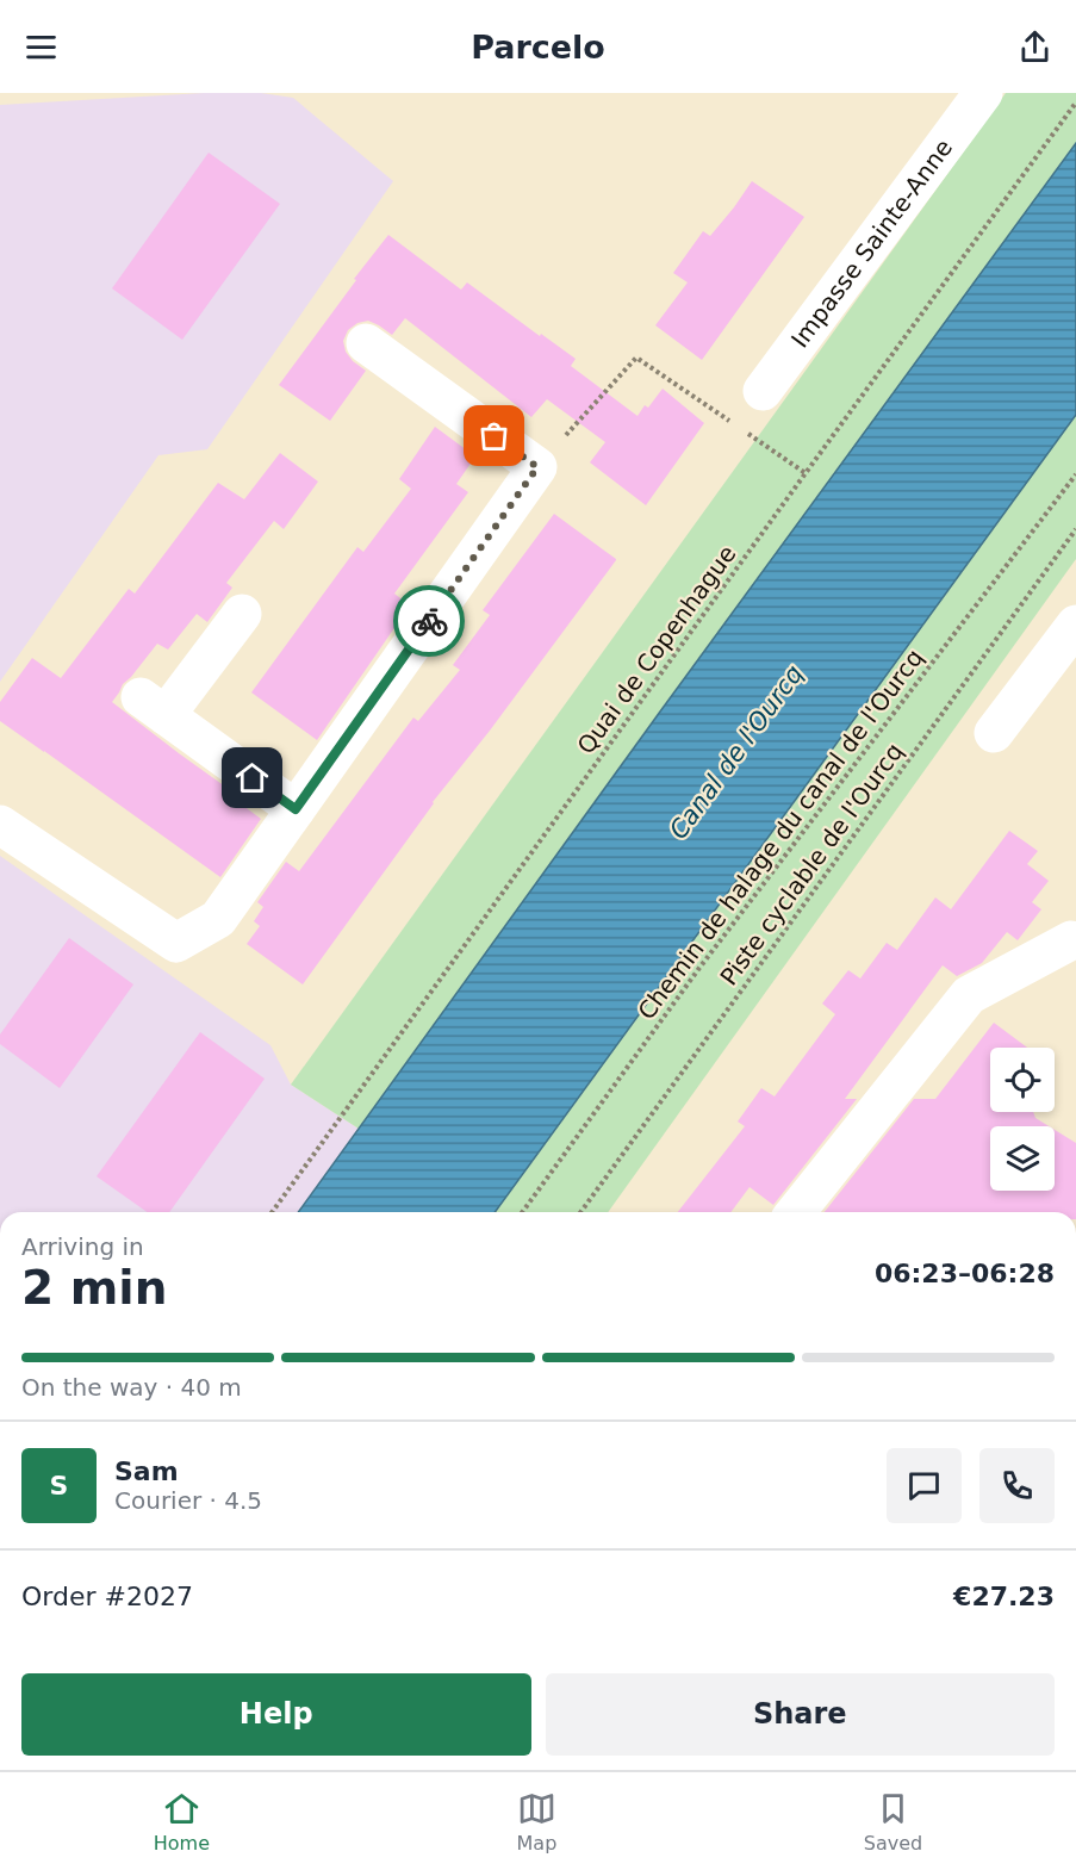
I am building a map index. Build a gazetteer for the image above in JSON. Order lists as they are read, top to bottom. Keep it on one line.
{"streets":{"street":["Impasse Sainte-Anne"],"path":["Quai de Copenhague","Chemin de halage du canal de l'Ourcq","Piste cyclable de l'Ourcq"]},"water":["Canal de l'Ourcq"],"page":{"header":"Parcelo","heading":["2 min","Arriving in","06:23–06:28"],"panel":["Sam","Courier · 4.5","Order #2027","€27.23"],"bar":"On the way · 40 m","round":"S","buttons":["Help","Share"],"tabs":["Home","Map","Saved"]}}
